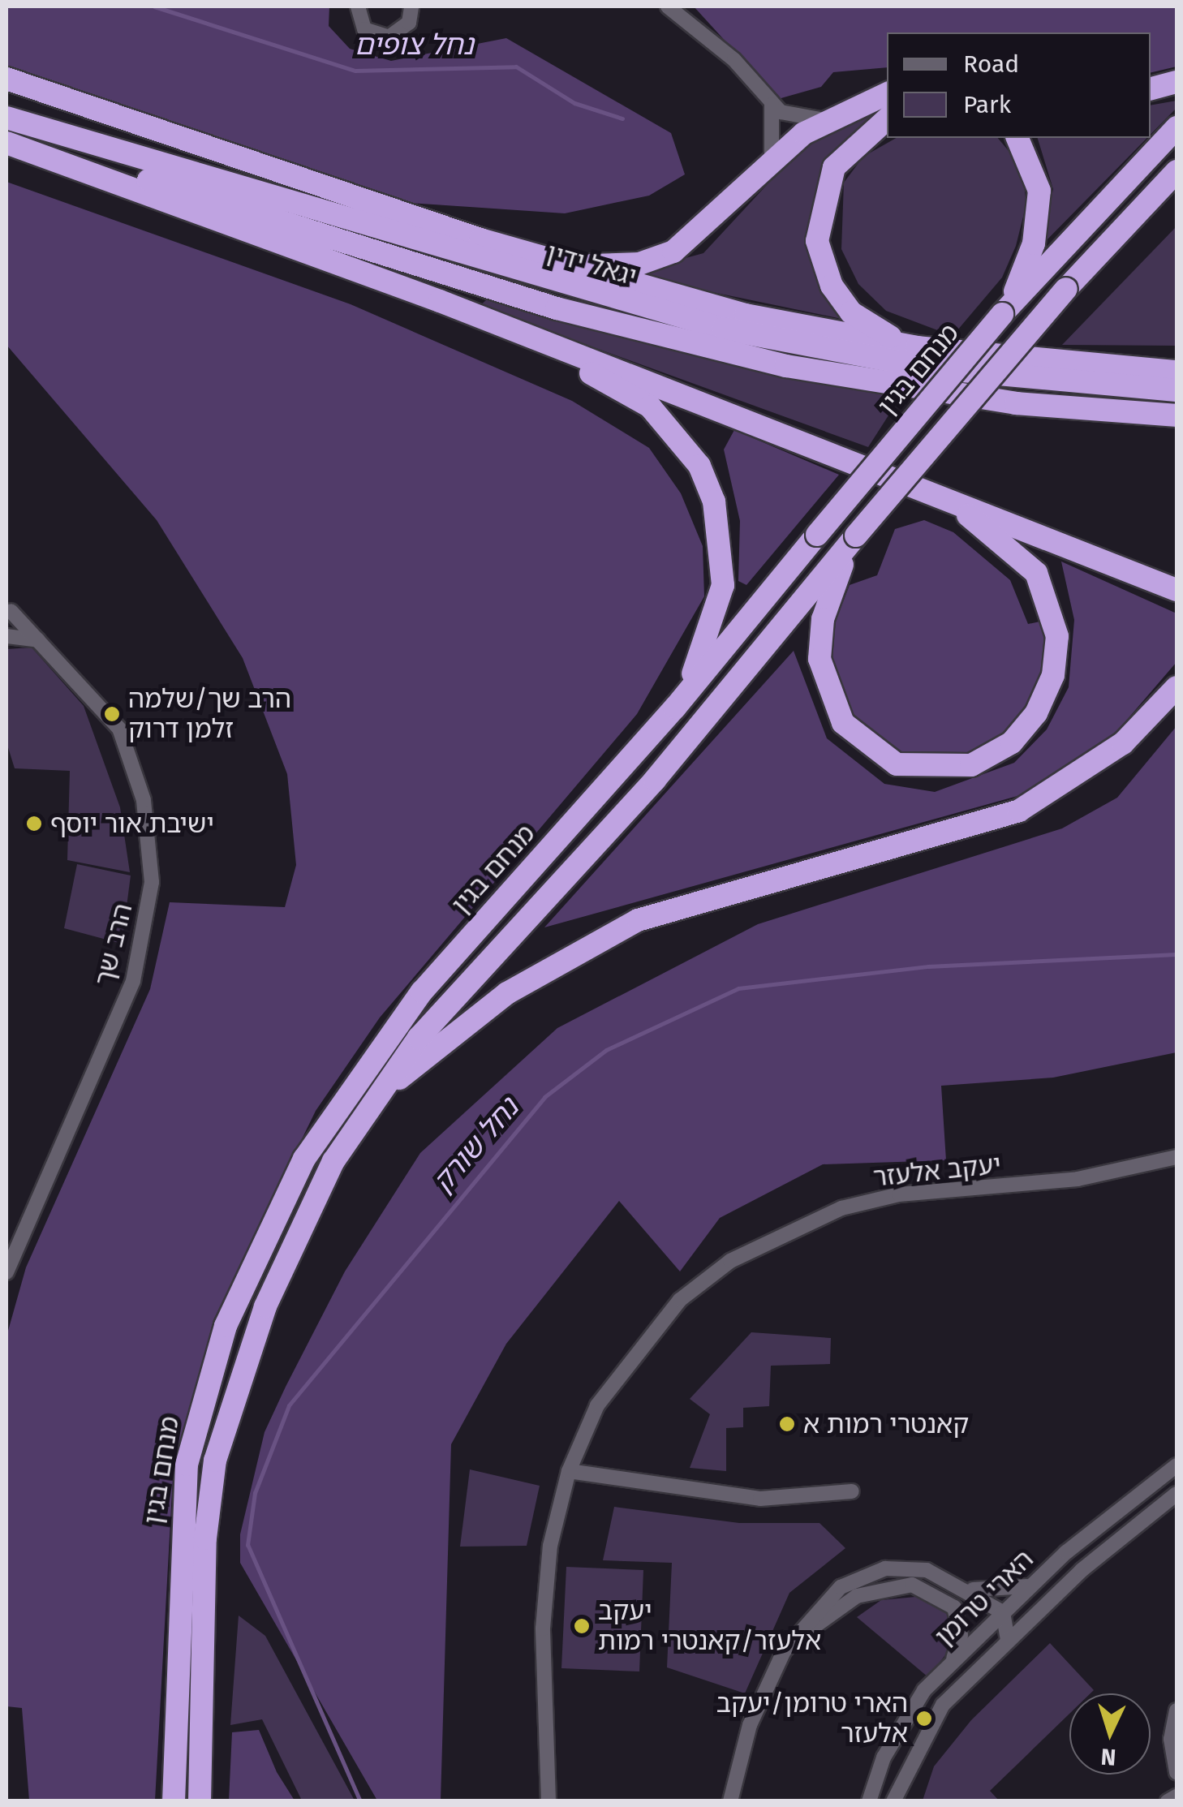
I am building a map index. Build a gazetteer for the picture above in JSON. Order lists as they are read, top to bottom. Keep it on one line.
{"streets":{"highway":["יגאל ידין","מנחם בגין"],"street":["הרב שך","יעקב אלעזר","הארי טרומן"]},"water":["נחל צופים","נחל שורק"],"places":["הרב שך/שלמה זלמן דרוק","ישיבת אור יוסף","קאנטרי רמות א","יעקב אלעזר/קאנטרי רמות","הארי טרומן/יעקב אלעזר"],"legend":["Road","Park"],"north":"bottom"}
